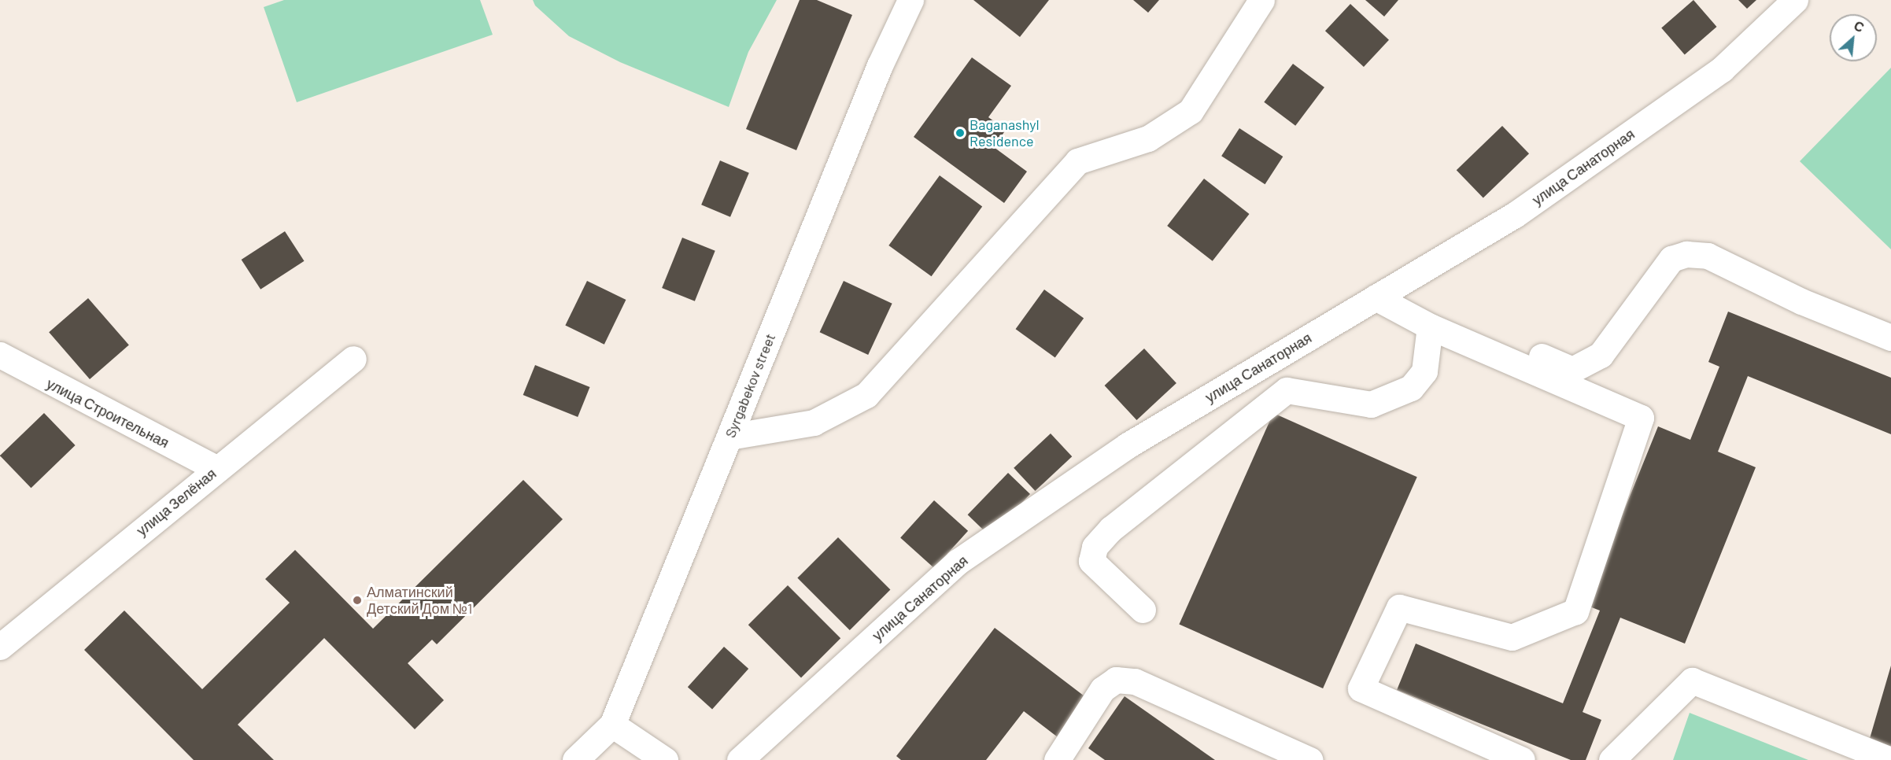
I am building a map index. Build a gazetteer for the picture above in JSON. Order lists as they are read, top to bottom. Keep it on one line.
{"streets":{"street":["улица Санаторная","Syrgabekov street","улица Строительная","улица Зелёная"]},"crossings":[["улица Строительная","улица Зелёная"]],"places":["Baganashyl Residence","Алматинский Детский Дом №1"],"north":"top right"}
